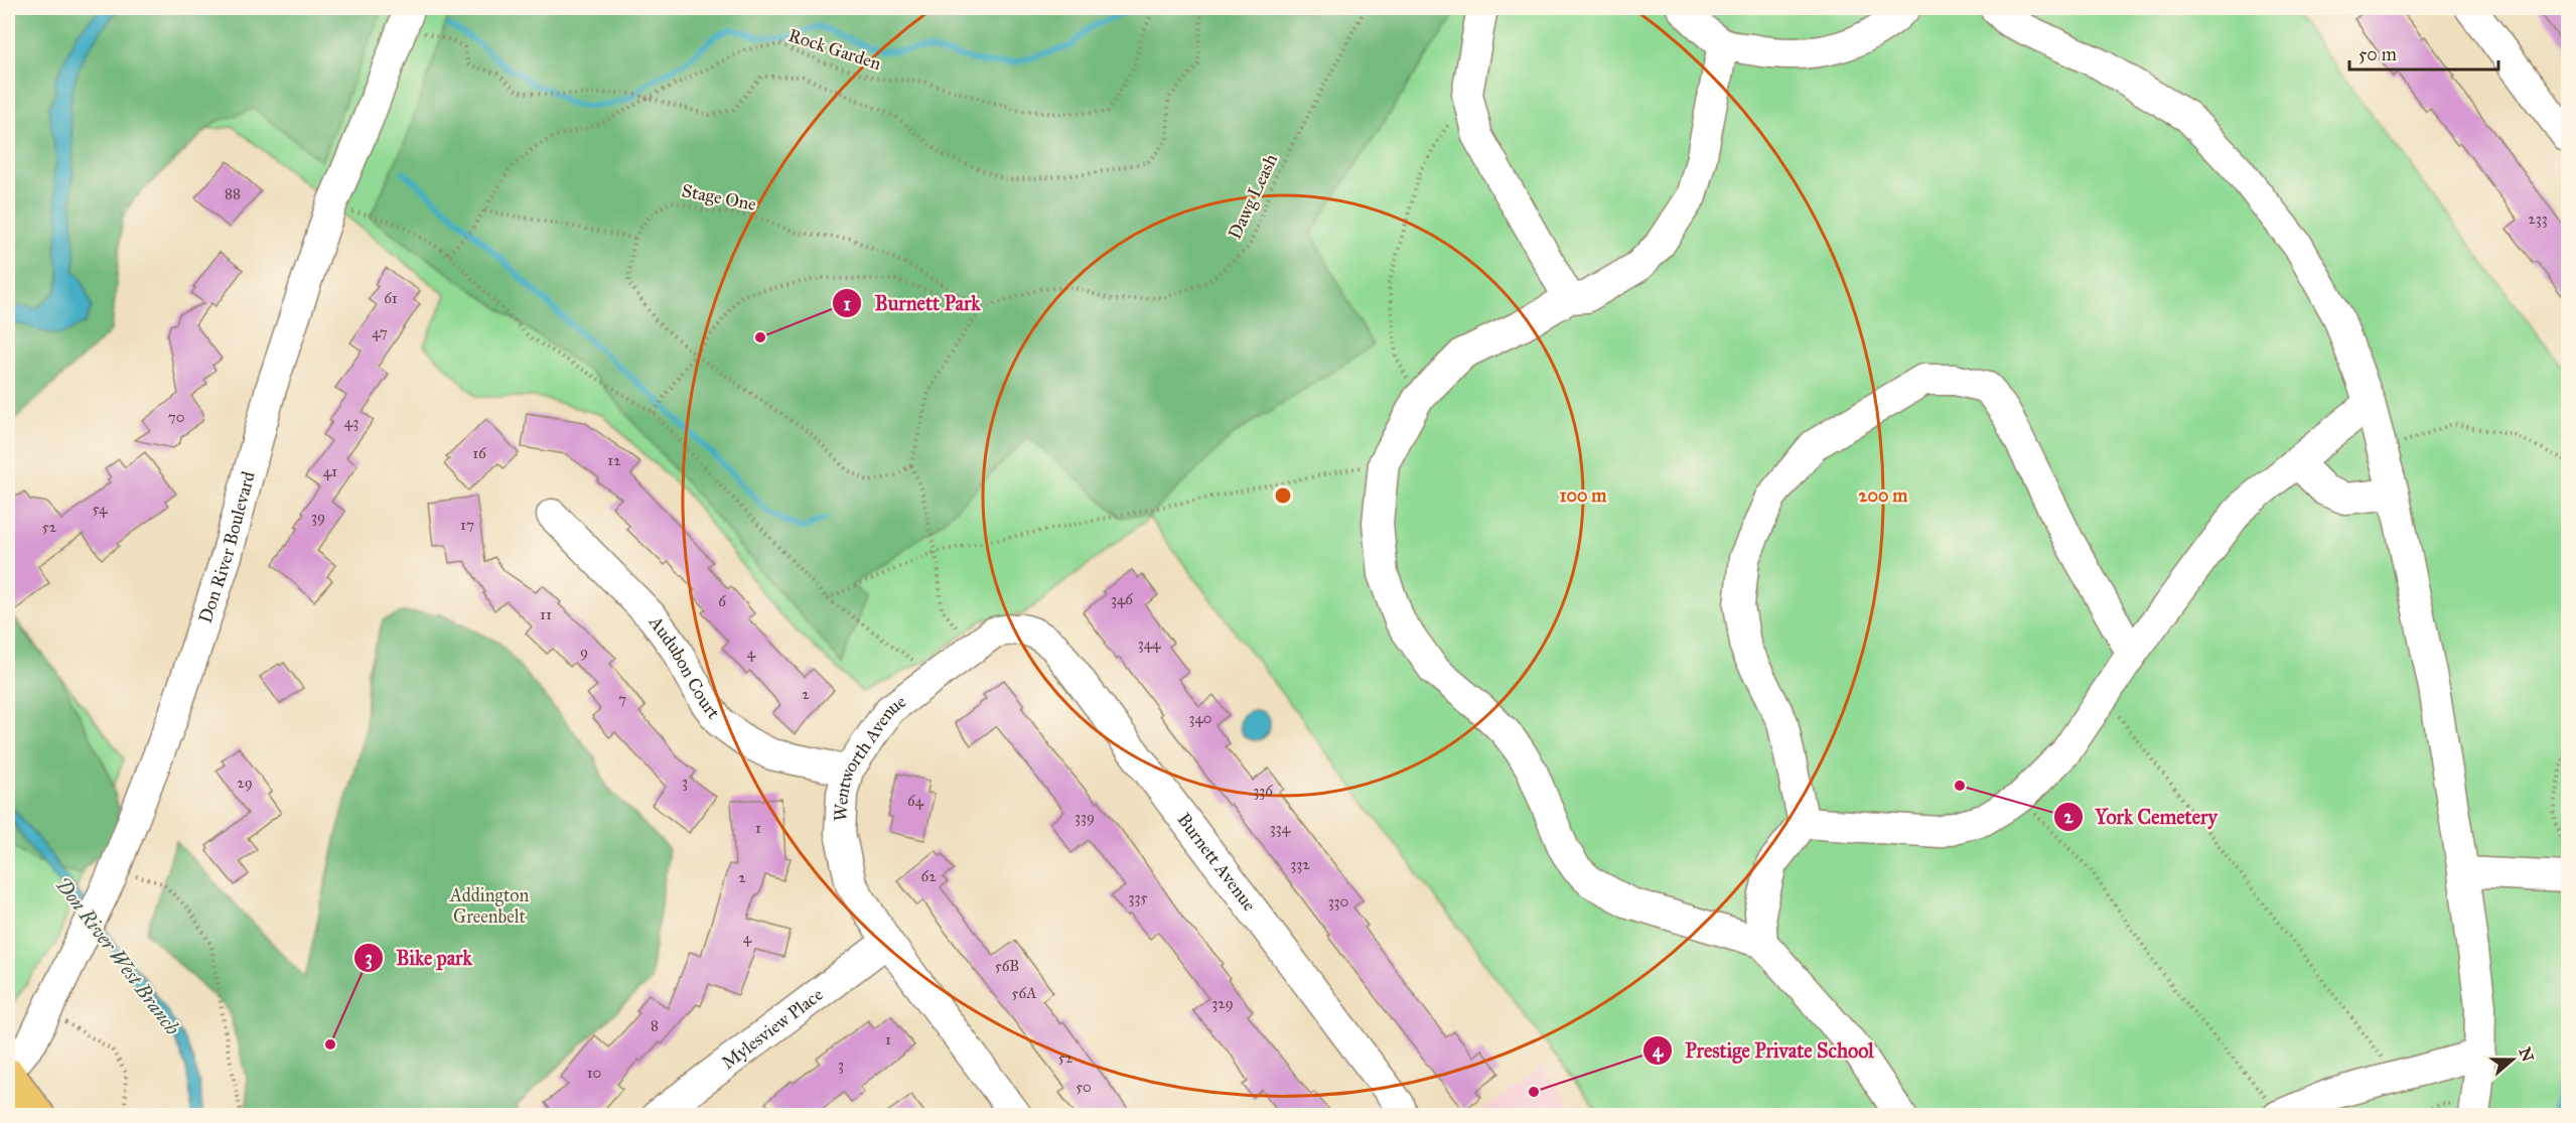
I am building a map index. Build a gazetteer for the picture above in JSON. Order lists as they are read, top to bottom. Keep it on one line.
{"streets":{"street":["Don River Boulevard","Audubon Court","Wentworth Avenue","Burnett Avenue","Mylesview Place"],"path":["Rock Garden","Dawg Leash","Stage One"]},"crossings":[["Dawg Leash","Stage One"],["Audubon Court","Wentworth Avenue"],["Wentworth Avenue","Burnett Avenue"],["Wentworth Avenue","Mylesview Place"]],"water":["Don River West Branch"],"parks":["Addington Greenbelt"],"places":["Burnett Park","York Cemetery","Bike park","Prestige Private School"],"house_numbers":["88","233","61","47","70","43","16","12","41","54","39","17","52","346","6","11","344","9","4","2","7","340","3","29","336","64","339","1","334","332","62","2","335","330","4","56B","56A","329","8","1","52","3","10","50"],"scale_bar":"50 m","north":"right","rings":["100 m","200 m"]}
